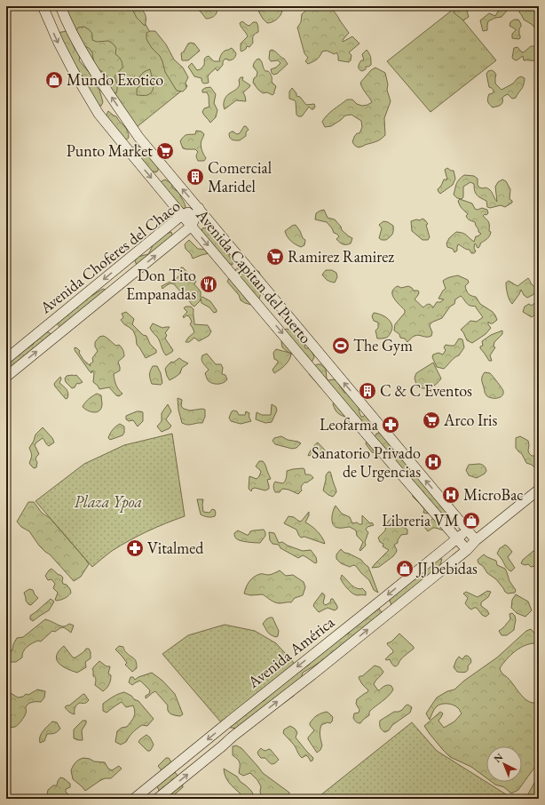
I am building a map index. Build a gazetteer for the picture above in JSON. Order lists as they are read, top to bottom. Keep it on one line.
{"streets":{"street":["Avenida Choferes del Chaco","Avenida Capitan del Puerto","Avenida América"]},"crossings":[["Avenida Choferes del Chaco","Avenida Capitan del Puerto"],["Avenida Capitan del Puerto","Avenida América"]],"parks":["Plaza Ypoa"],"places":{"shop":["Mundo Exotico","Libreria VM","JJ bebidas"],"supermarket":["Punto Market","Ramirez Ramirez","Arco Iris"],"building":["Comercial Maridel","C & C Eventos"],"restaurant":["Don Tito Empanadas"],"sports":["The Gym"],"pharmacy":["Leofarma","Vitalmed"],"hospital":["Sanatorio Privado de Urgencias","MicroBac"]},"north":"top left"}
